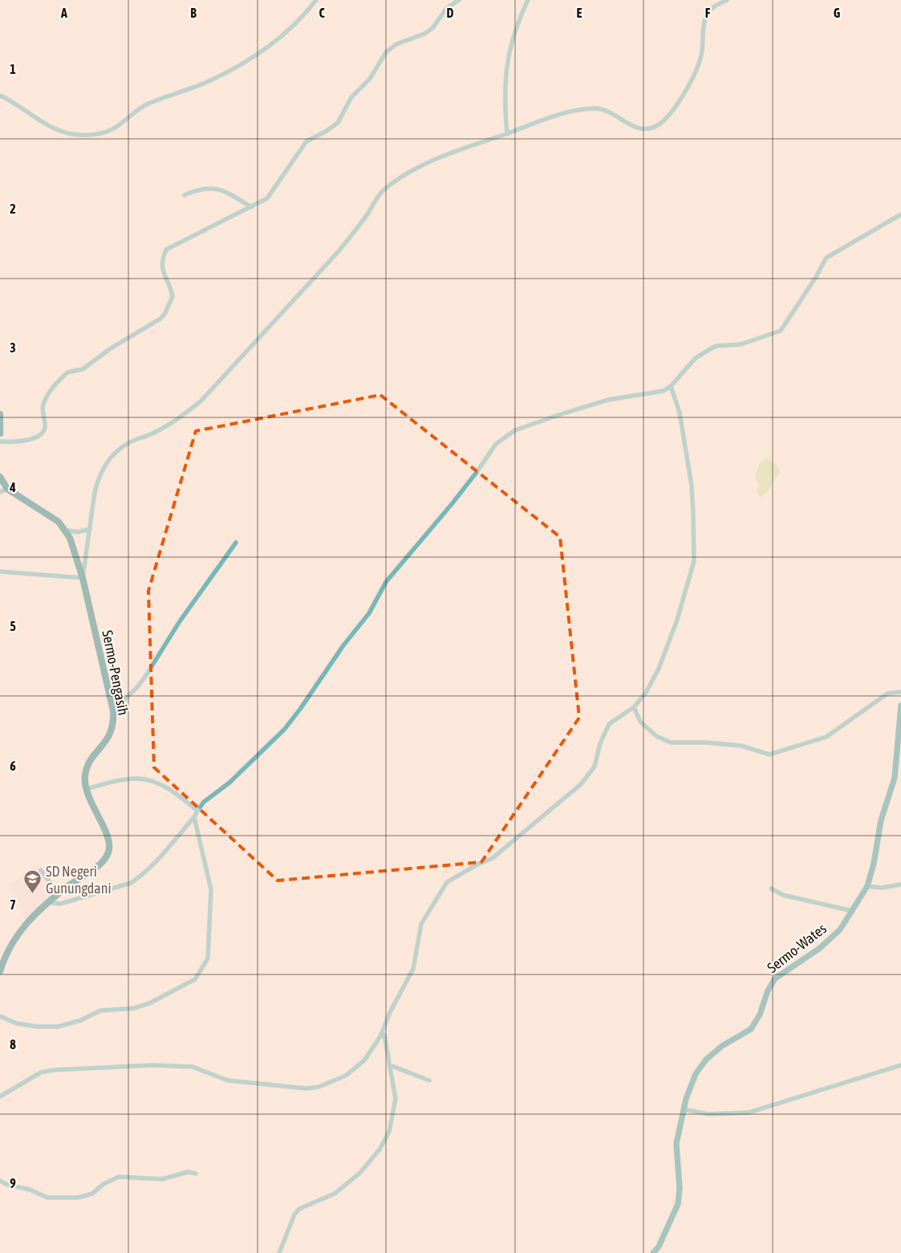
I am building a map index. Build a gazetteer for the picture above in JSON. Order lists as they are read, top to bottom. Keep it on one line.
{"streets":{"main road":["Sermo-Pengasih","Sermo-Wates"]},"places":{"school or university":["SD Negeri Gunungdani"]},"grid":{"columns":["A","B","C","D","E","F","G"],"rows":["1","2","3","4","5","6","7","8","9"]}}
